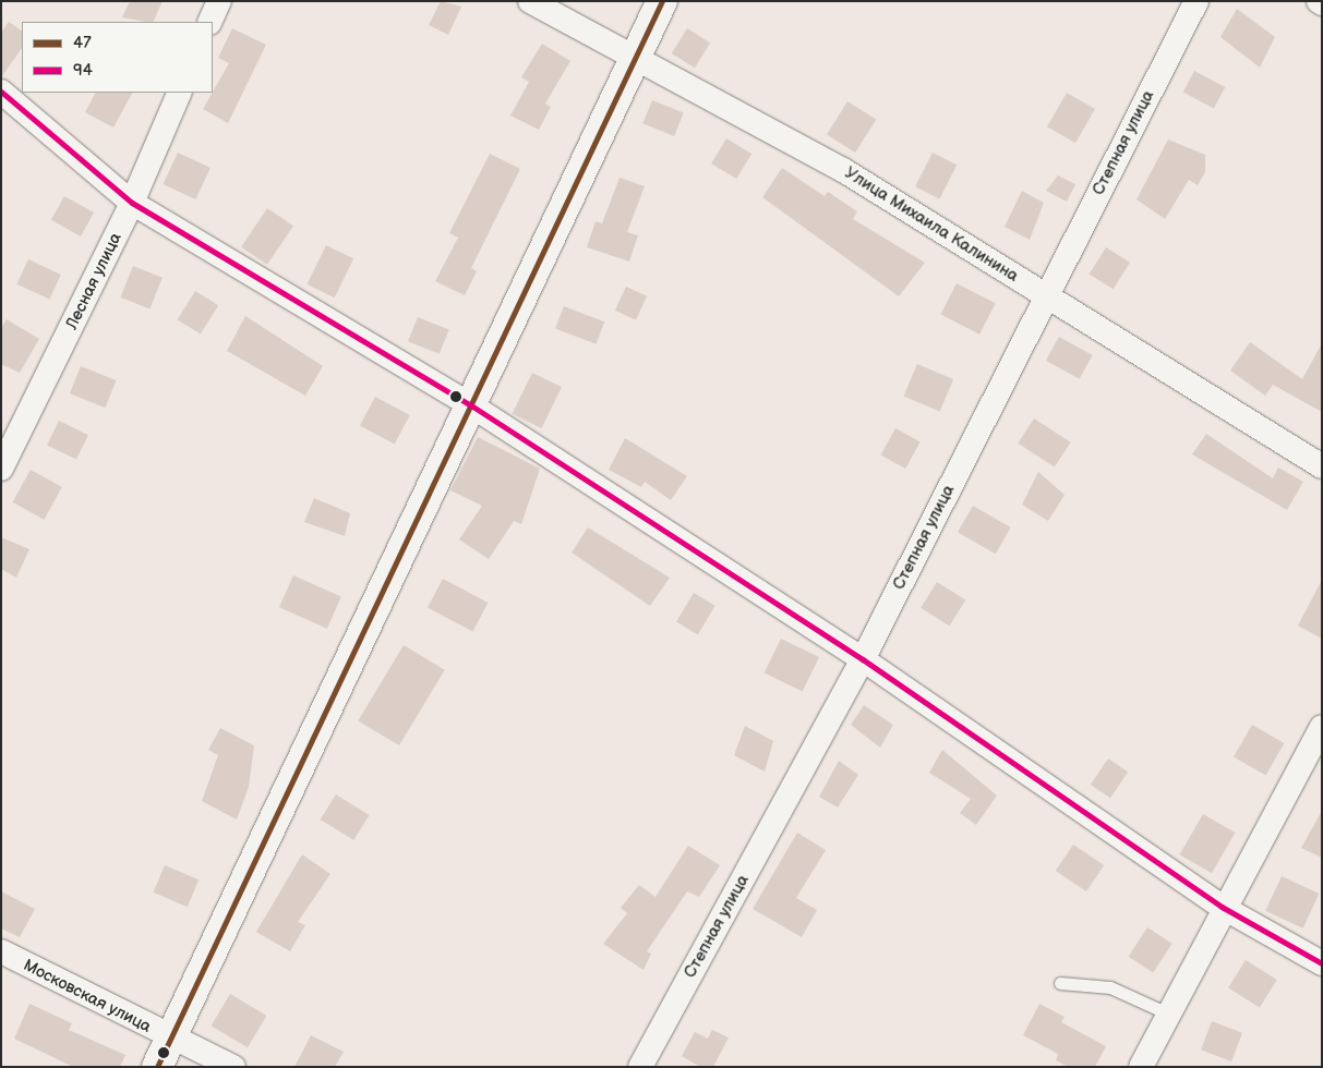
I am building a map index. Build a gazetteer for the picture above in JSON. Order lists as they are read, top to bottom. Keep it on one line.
{"streets":{"street":["Степная улица","Улица Михаила Калинина","Лесная улица","Московская улица"]},"crossings":[["Степная улица","Улица Михаила Калинина"]],"lines":["transit line 47","transit line 94"],"legend":["47","94"]}
